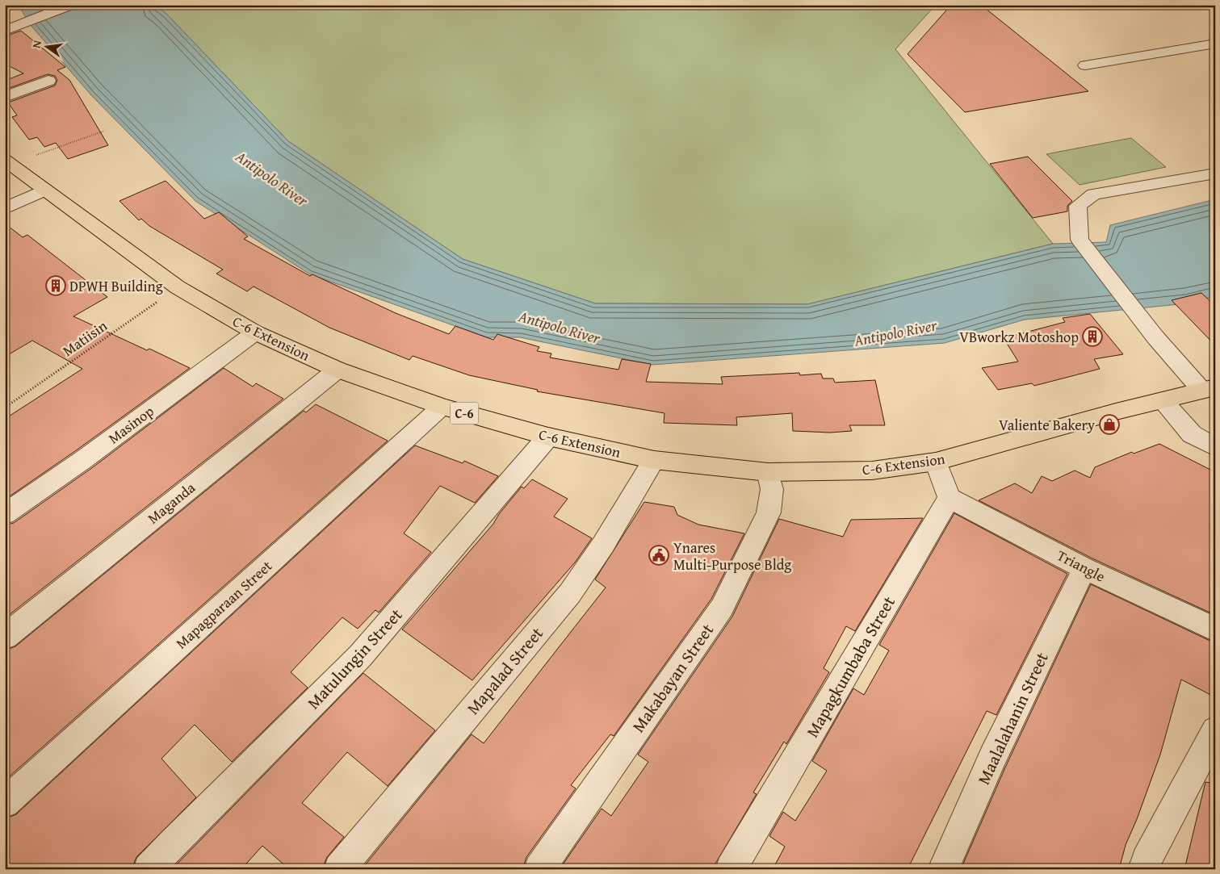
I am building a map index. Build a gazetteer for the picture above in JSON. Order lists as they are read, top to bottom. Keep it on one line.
{"streets":{"main road":["C-6 Extension","C-6"],"street":["Masinop","Maganda","Triangle","Mapagparaan Street","Matulungin Street","Mapagkumbaba Street","Mapalad Street","Makabayan Street","Maalalahanin Street"],"path":["Matiisin"]},"crossings":[["Matiisin","C-6 Extension"],["C-6 Extension","Masinop"],["C-6 Extension","Maganda"],["C-6 Extension","Mapagparaan Street"],["C-6 Extension","Matulungin Street"],["C-6 Extension","Mapalad Street"],["C-6 Extension","Makabayan Street"],["Triangle","Mapagkumbaba Street"],["Triangle","Maalalahanin Street"]],"water":["Antipolo River"],"places":{"building":["DPWH Building","VBworkz Motoshop"],"shop":["Valiente Bakery"],"public building":["Ynares Multi-Purpose Bldg"]},"north":"left"}
